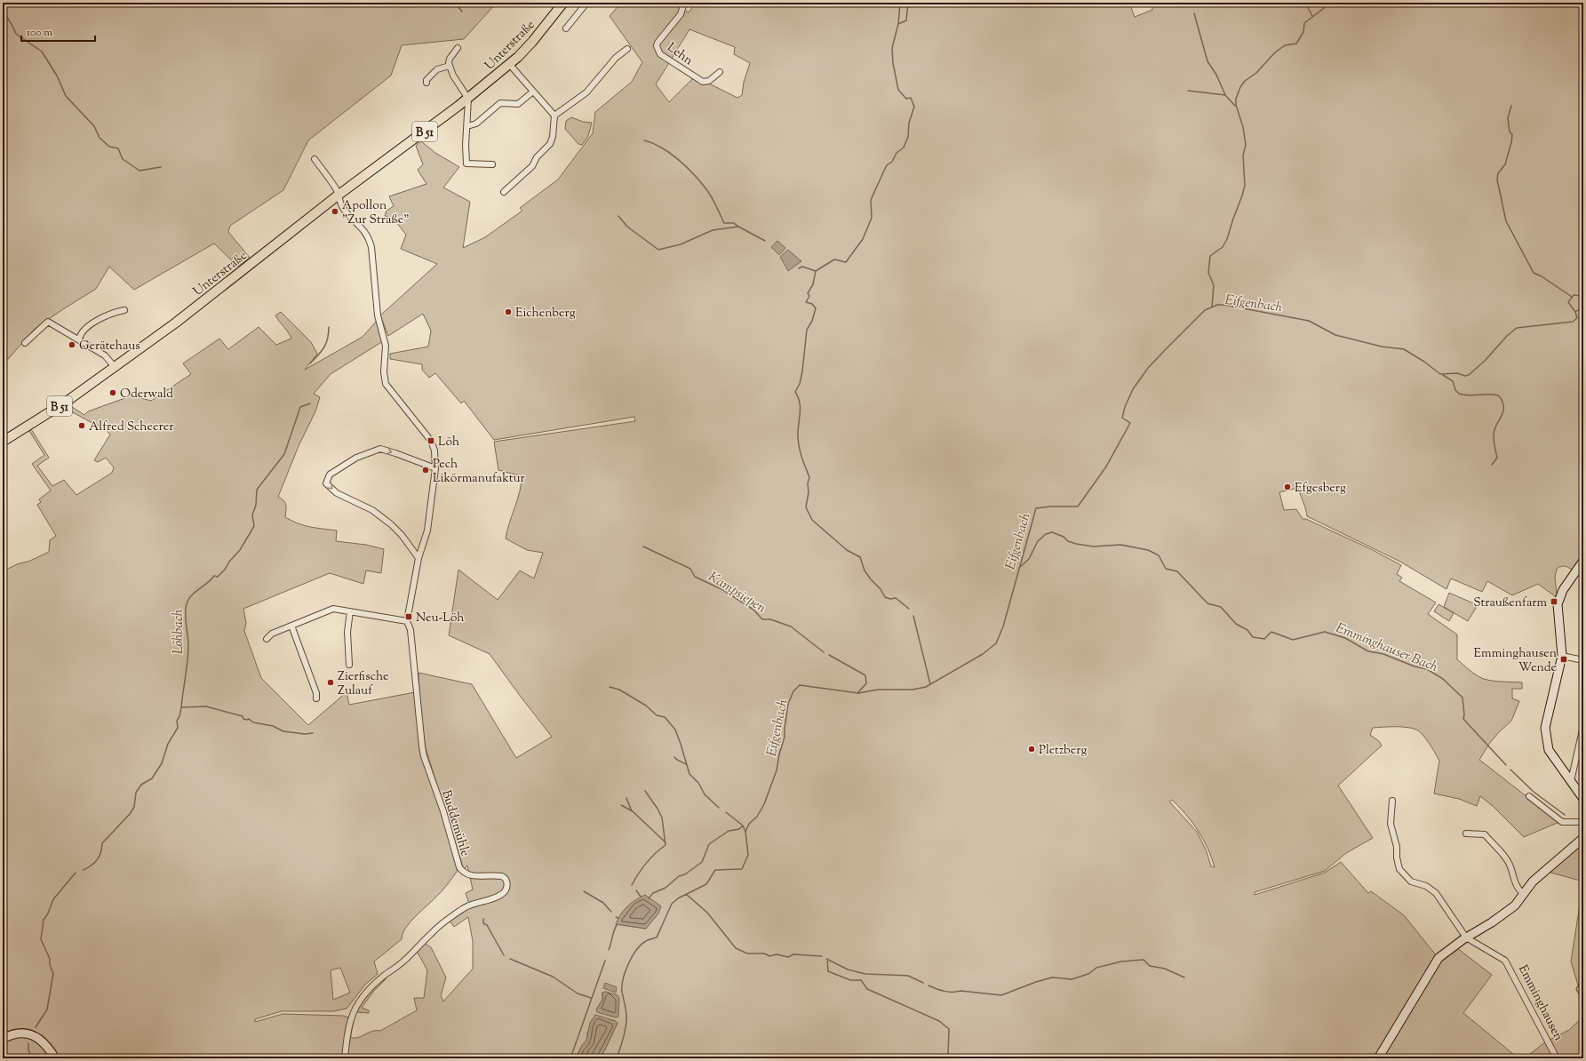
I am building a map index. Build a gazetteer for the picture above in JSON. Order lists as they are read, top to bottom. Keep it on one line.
{"streets":{"main road":["Unterstraße","B 51"],"street":["Lehn","Buddemühle","Emminghausen"]},"crossings":[["Unterstraße","B 51"]],"water":["Eifgenbach","Kampsiepen","Löhbach","Emminghauser Bach"],"places":{"other":["Apollon \"Zur Straße\"","Eichenberg","Gerätehaus","Oderwald","Alfred Scheerer","Pech Likörmanufaktur","Efgesberg","Zierfische Zulauf","Pletzberg"],"transit":["Löh","Straußenfarm","Neu-Löh","Emminghausen Wende"]},"scale_bar":"100 m"}
